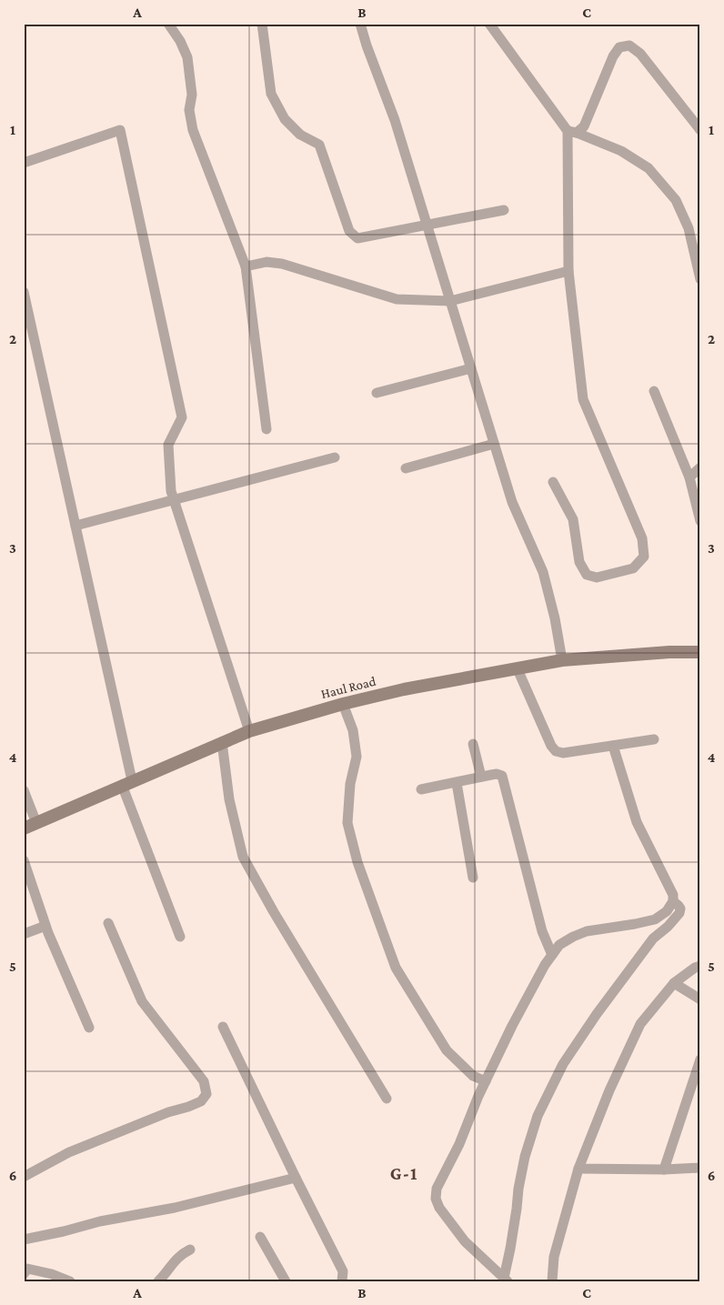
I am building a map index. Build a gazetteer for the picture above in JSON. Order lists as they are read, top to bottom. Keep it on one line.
{"streets":{"main road":["Haul Road"]},"districts":["G-1"],"grid":{"columns":["A","B","C"],"rows":["1","2","3","4","5","6"]}}
